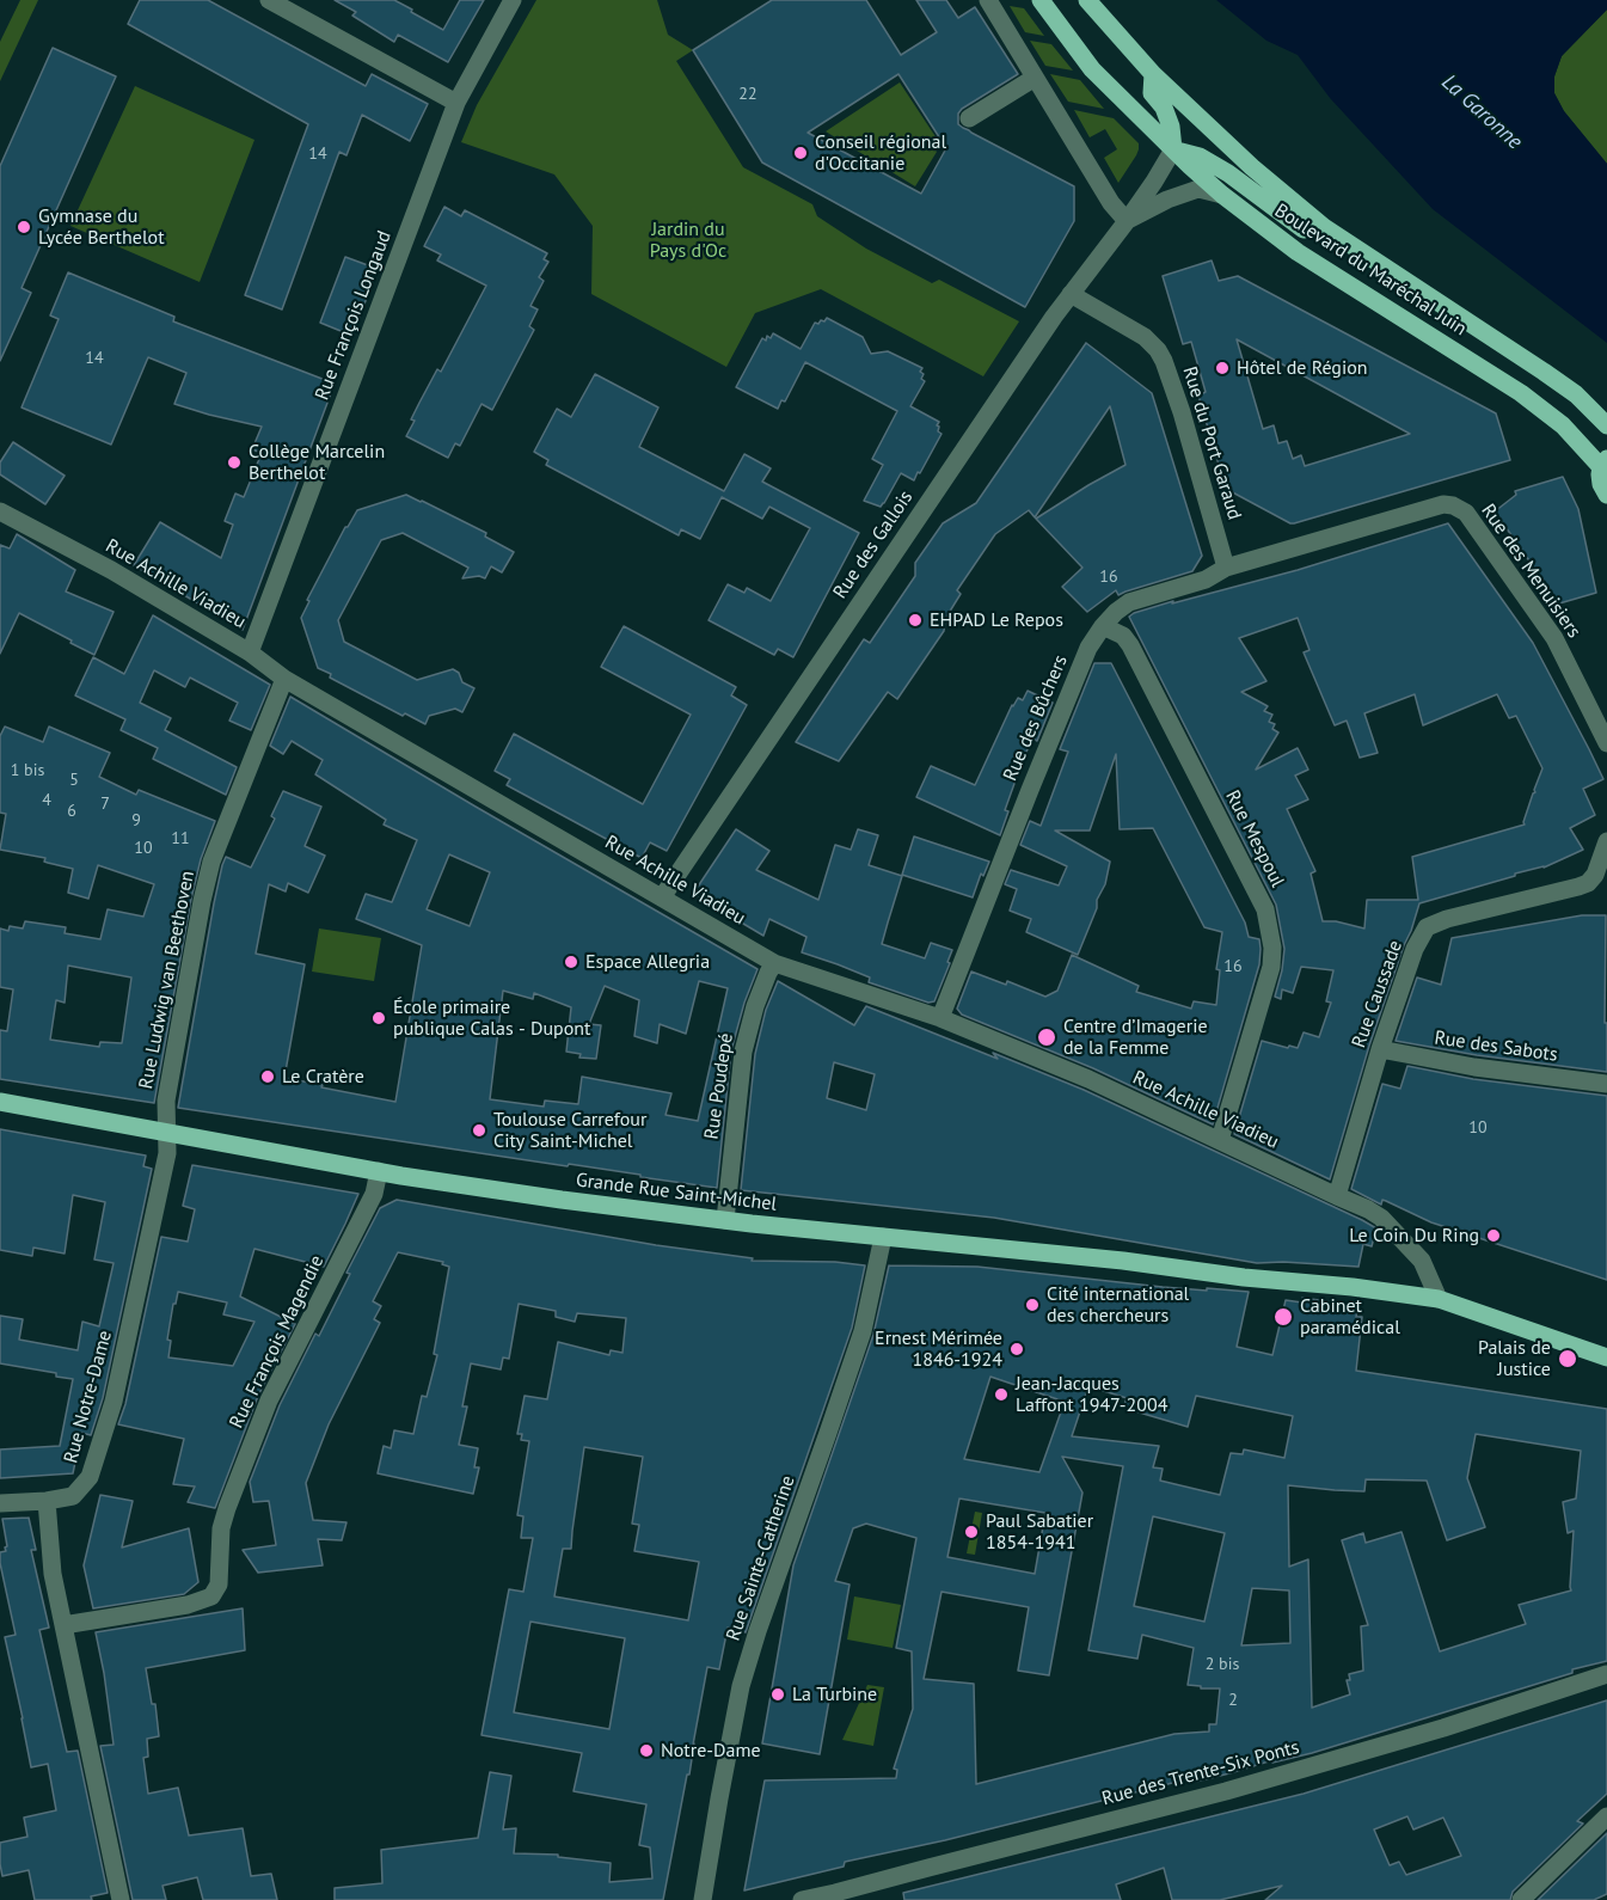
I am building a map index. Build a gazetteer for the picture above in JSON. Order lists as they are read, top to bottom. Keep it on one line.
{"streets":{"main road":["Boulevard du Maréchal Juin","Grande Rue Saint-Michel"],"street":["Rue François Longaud","Rue du Port Garaud","Rue des Gallois","Rue des Menuisiers","Rue Achille Viadieu","Rue des Bûchers","Rue Mespoul","Rue Ludwig van Beethoven","Rue Caussade","Rue des Sabots","Rue Poudepé","Rue François Magendie","Rue Notre-Dame","Rue Sainte-Catherine","Rue des Trente-Six Ponts"]},"crossings":[["Boulevard du Maréchal Juin","Rue des Gallois"],["Rue François Longaud","Rue Achille Viadieu"],["Rue du Port Garaud","Rue des Gallois"],["Rue du Port Garaud","Rue des Bûchers"],["Rue des Gallois","Rue Achille Viadieu"],["Rue des Menuisiers","Rue des Bûchers"],["Rue Achille Viadieu","Rue des Bûchers"],["Rue Achille Viadieu","Rue Mespoul"],["Rue Achille Viadieu","Rue Ludwig van Beethoven"],["Rue Achille Viadieu","Rue Caussade"],["Rue Achille Viadieu","Rue Poudepé"],["Rue Achille Viadieu","Grande Rue Saint-Michel"],["Rue des Bûchers","Rue Mespoul"],["Rue Ludwig van Beethoven","Grande Rue Saint-Michel"],["Rue Ludwig van Beethoven","Rue Notre-Dame"],["Rue Caussade","Rue des Sabots"],["Rue Poudepé","Grande Rue Saint-Michel"],["Grande Rue Saint-Michel","Rue François Magendie"],["Grande Rue Saint-Michel","Rue Notre-Dame"],["Grande Rue Saint-Michel","Rue Sainte-Catherine"]],"water":["La Garonne"],"parks":["Jardin du Pays d'Oc"],"places":["Conseil régional d'Occitanie","Gymnase du Lycée Berthelot","Hôtel de Région","Collège Marcelin Berthelot","EHPAD Le Repos","Espace Allegria","École primaire publique Calas - Dupont","Centre d’Imagerie de la Femme","Le Cratère","Toulouse Carrefour City Saint-Michel","Le Coin Du Ring","Cité international des chercheurs","Cabinet paramédical","Ernest Mérimée 1846-1924","Palais de Justice","Jean-Jacques Laffont 1947-2004","Paul Sabatier 1854-1941","La Turbine","Notre-Dame"],"house_numbers":["22","14","14","16","1 bis","5","4","7","6","9","11","10","16","10","2 bis","2"]}
